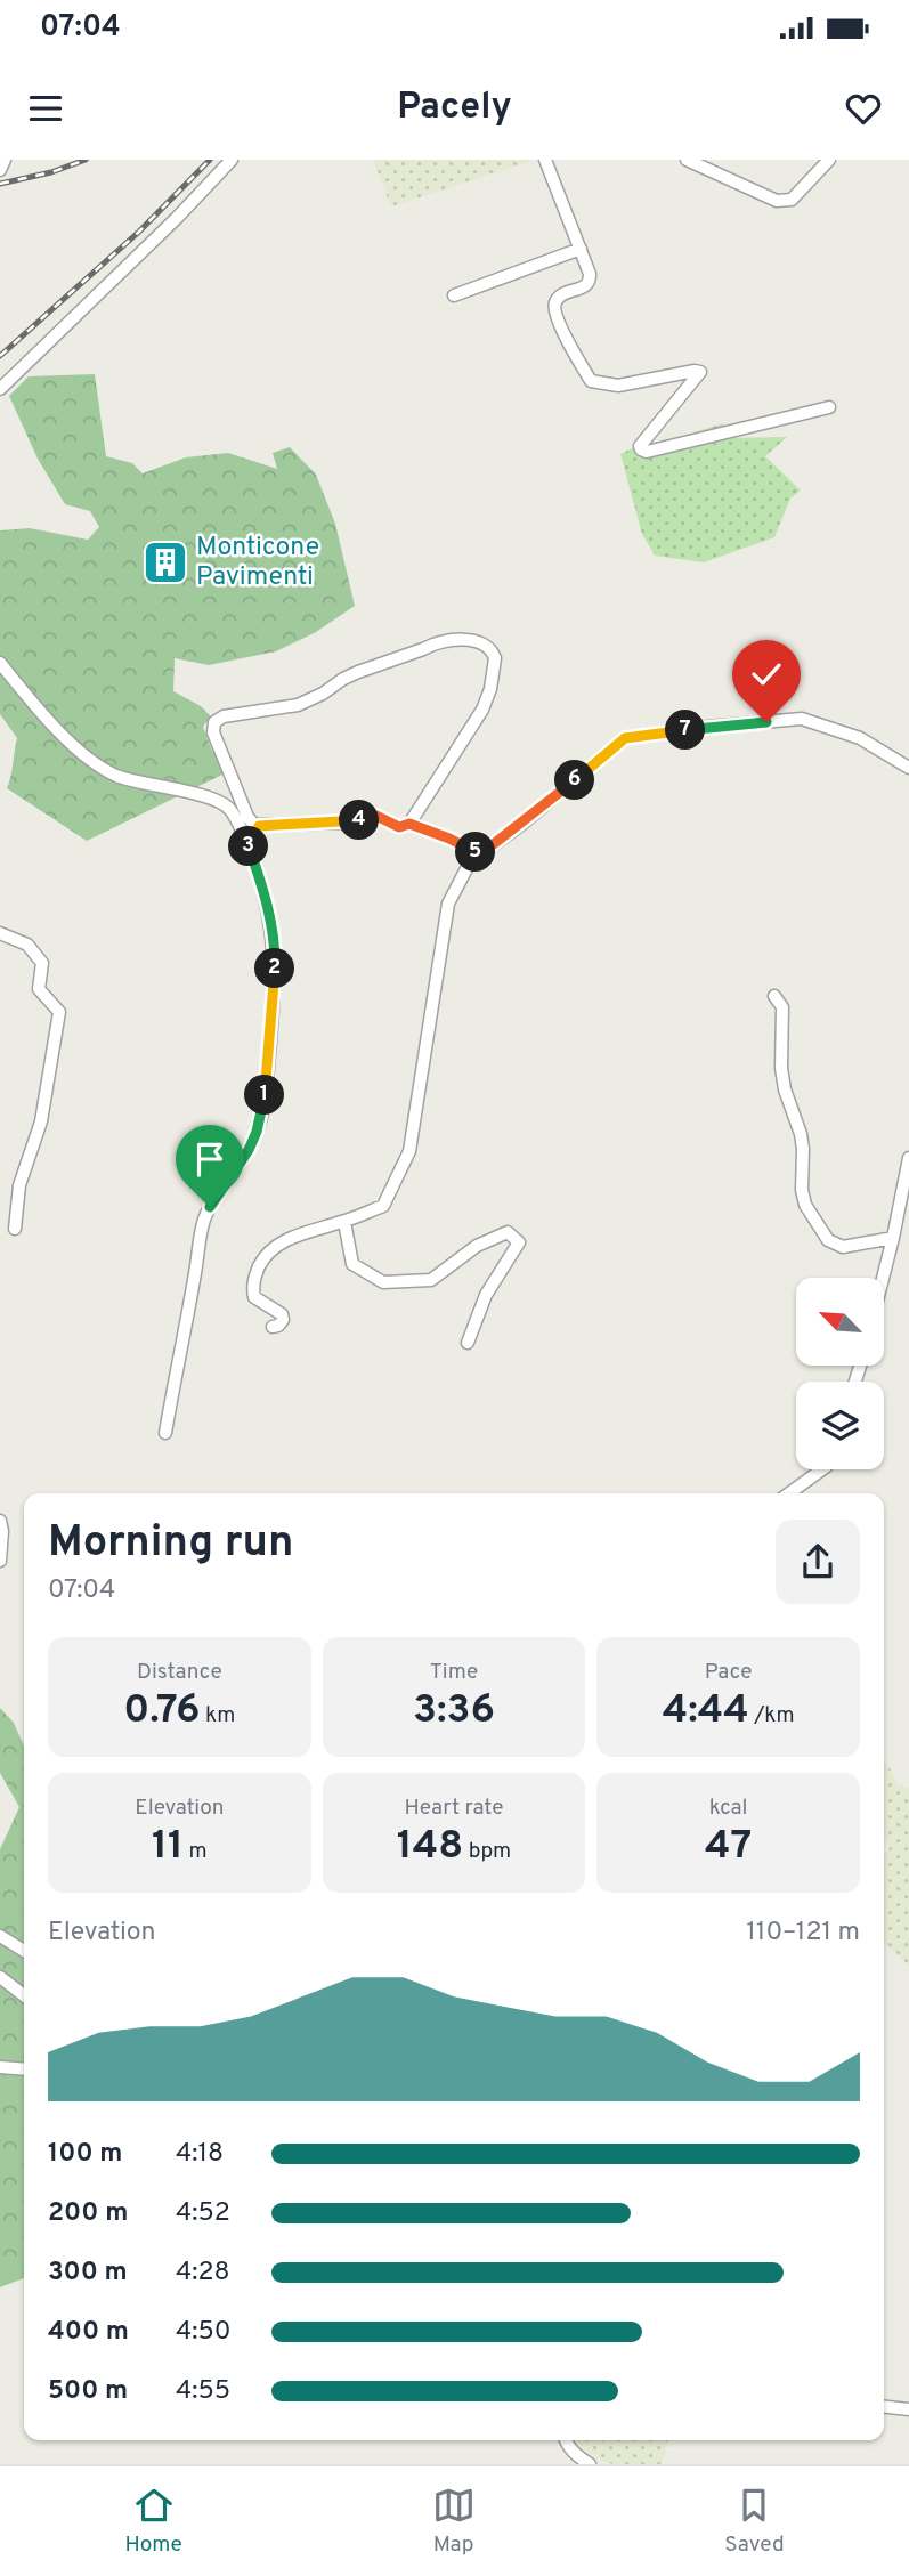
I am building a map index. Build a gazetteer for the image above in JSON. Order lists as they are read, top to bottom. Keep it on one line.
{"places":{"building":["Monticone Pavimenti"]},"north":"top left","page":{"status":"07:04","header":"Pacely","pins":["7","6","4","3","5","2","1"],"heading":["Morning run","07:04"],"stats":[["Distance","0.76 km"],["Time","3:36"],["Pace","4:44 /km"],["Elevation","11 m"],["Heart rate","148 bpm"],["kcal","47"]],"chart":["Elevation","110–121 m"],"list":[{"name":"100 m","note":"4:18"},{"name":"200 m","note":"4:52"},{"name":"300 m","note":"4:28"},{"name":"400 m","note":"4:50"},{"name":"500 m","note":"4:55"}],"tabs":["Home","Map","Saved"]}}
